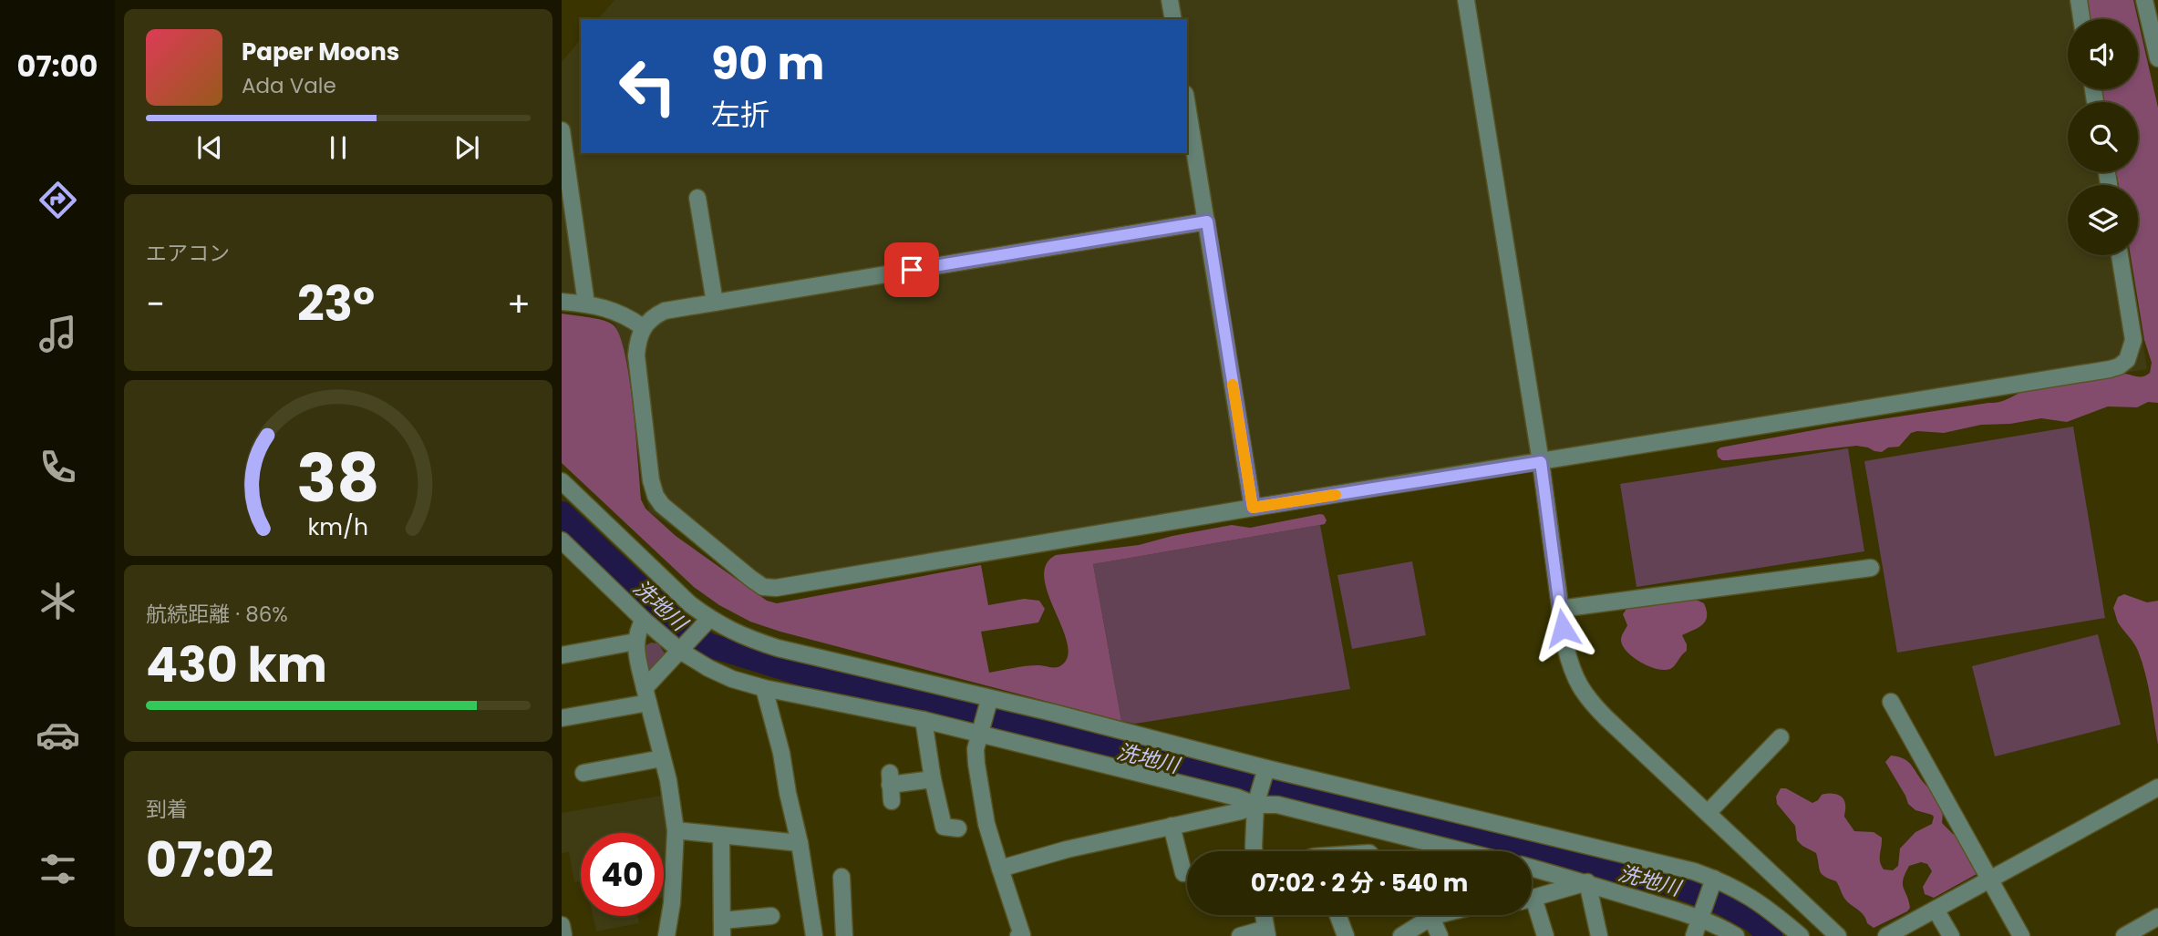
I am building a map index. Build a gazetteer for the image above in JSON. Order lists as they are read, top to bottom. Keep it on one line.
{"water":["洗地川"],"page":{"tabs":"07:00","turn":["90 m","左折"],"song":["Paper Moons","Ada Vale"],"tile":["エアコン",["航続距離 · 86%","430 km"],["到着","07:02"]],"heat":["−","23°","+"],"limit":"40","trip":"07:02 · 2 分 · 540 m","gauge":["38","km/h"]}}
